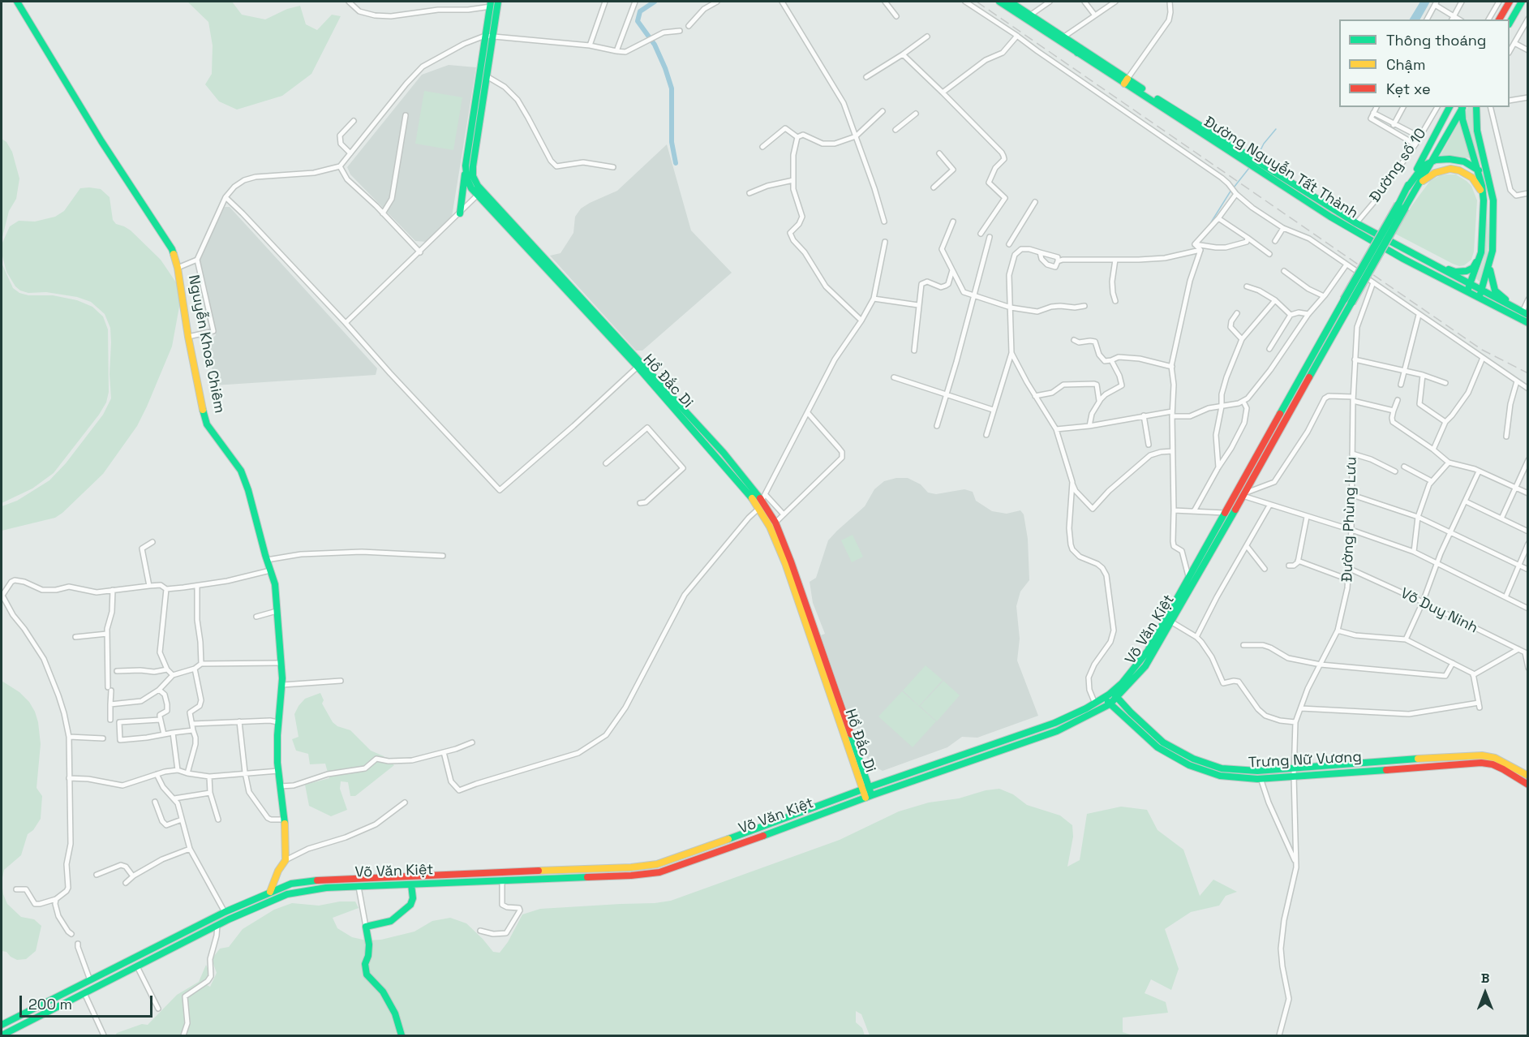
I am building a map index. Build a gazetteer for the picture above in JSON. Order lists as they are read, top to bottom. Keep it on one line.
{"streets":{"main road":["Đường Nguyễn Tất Thành","Nguyễn Khoa Chiêm","Hồ Đắc Di","Võ Văn Kiệt","Trưng Nữ Vương"],"street":["Đường số 10","Đường Phùng Lưu","Võ Duy Ninh"]},"crossings":[["Đường số 10","Đường Nguyễn Tất Thành"],["Hồ Đắc Di","Võ Văn Kiệt"],["Đường Phùng Lưu","Võ Duy Ninh"],["Đường Phùng Lưu","Trưng Nữ Vương"],["Võ Văn Kiệt","Trưng Nữ Vương"]],"legend":["Thông thoáng","Chậm","Kẹt xe"],"scale_bar":"200 m","north":"top"}
